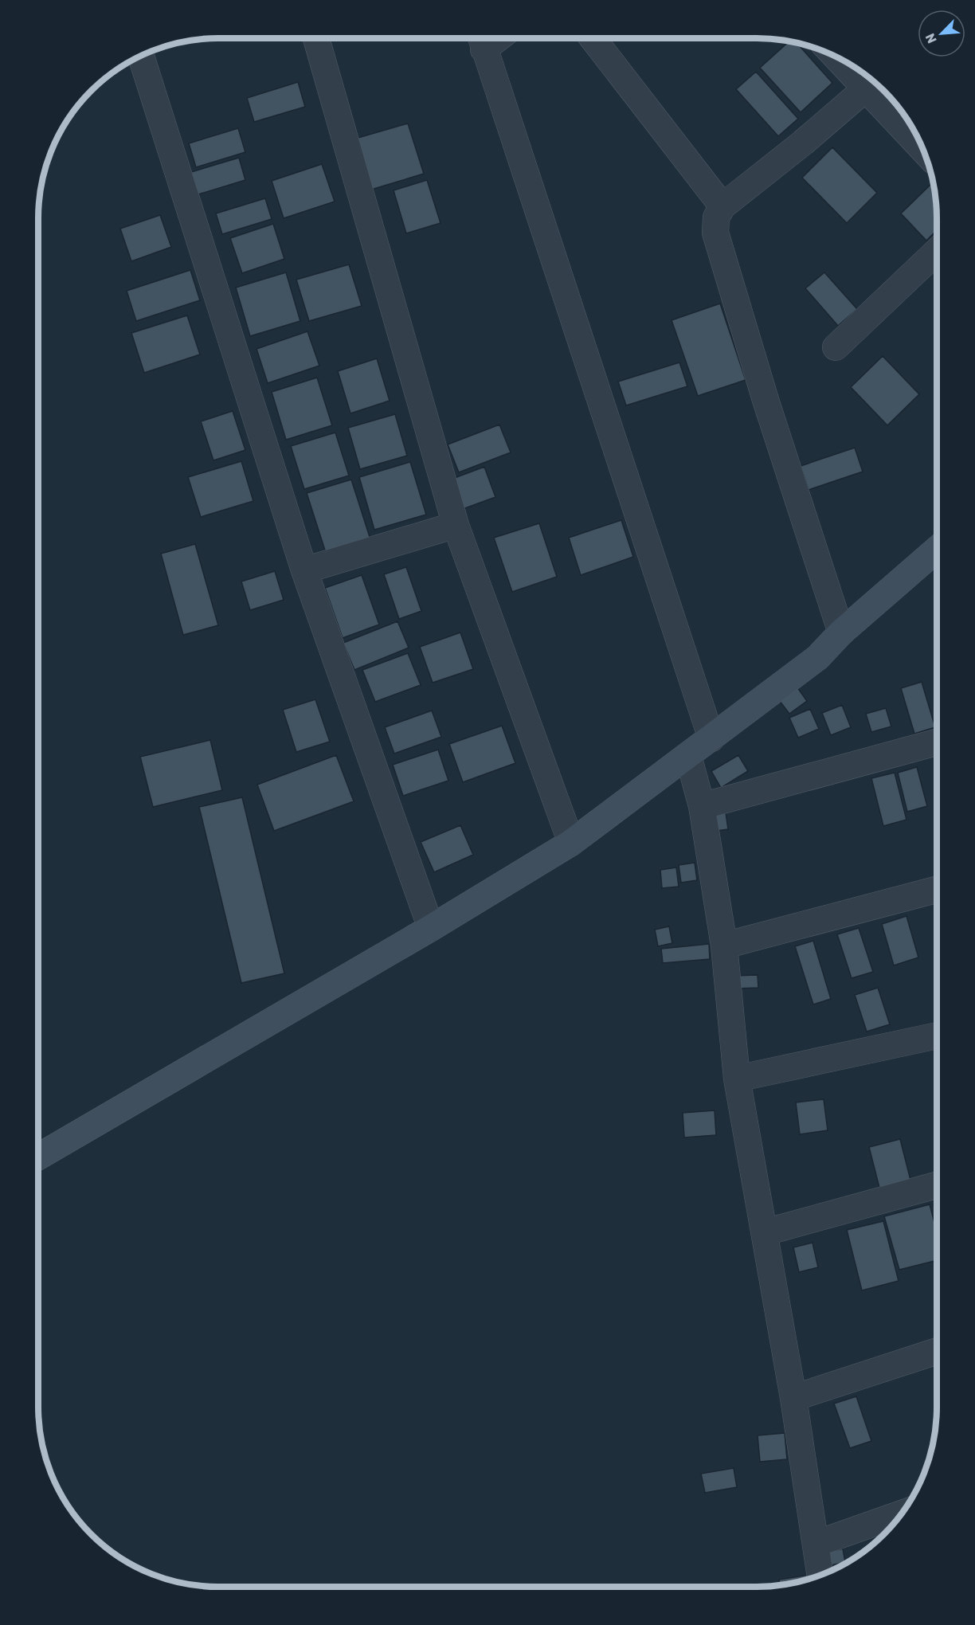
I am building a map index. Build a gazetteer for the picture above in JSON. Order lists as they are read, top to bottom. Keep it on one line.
{"north":"bottom left"}
